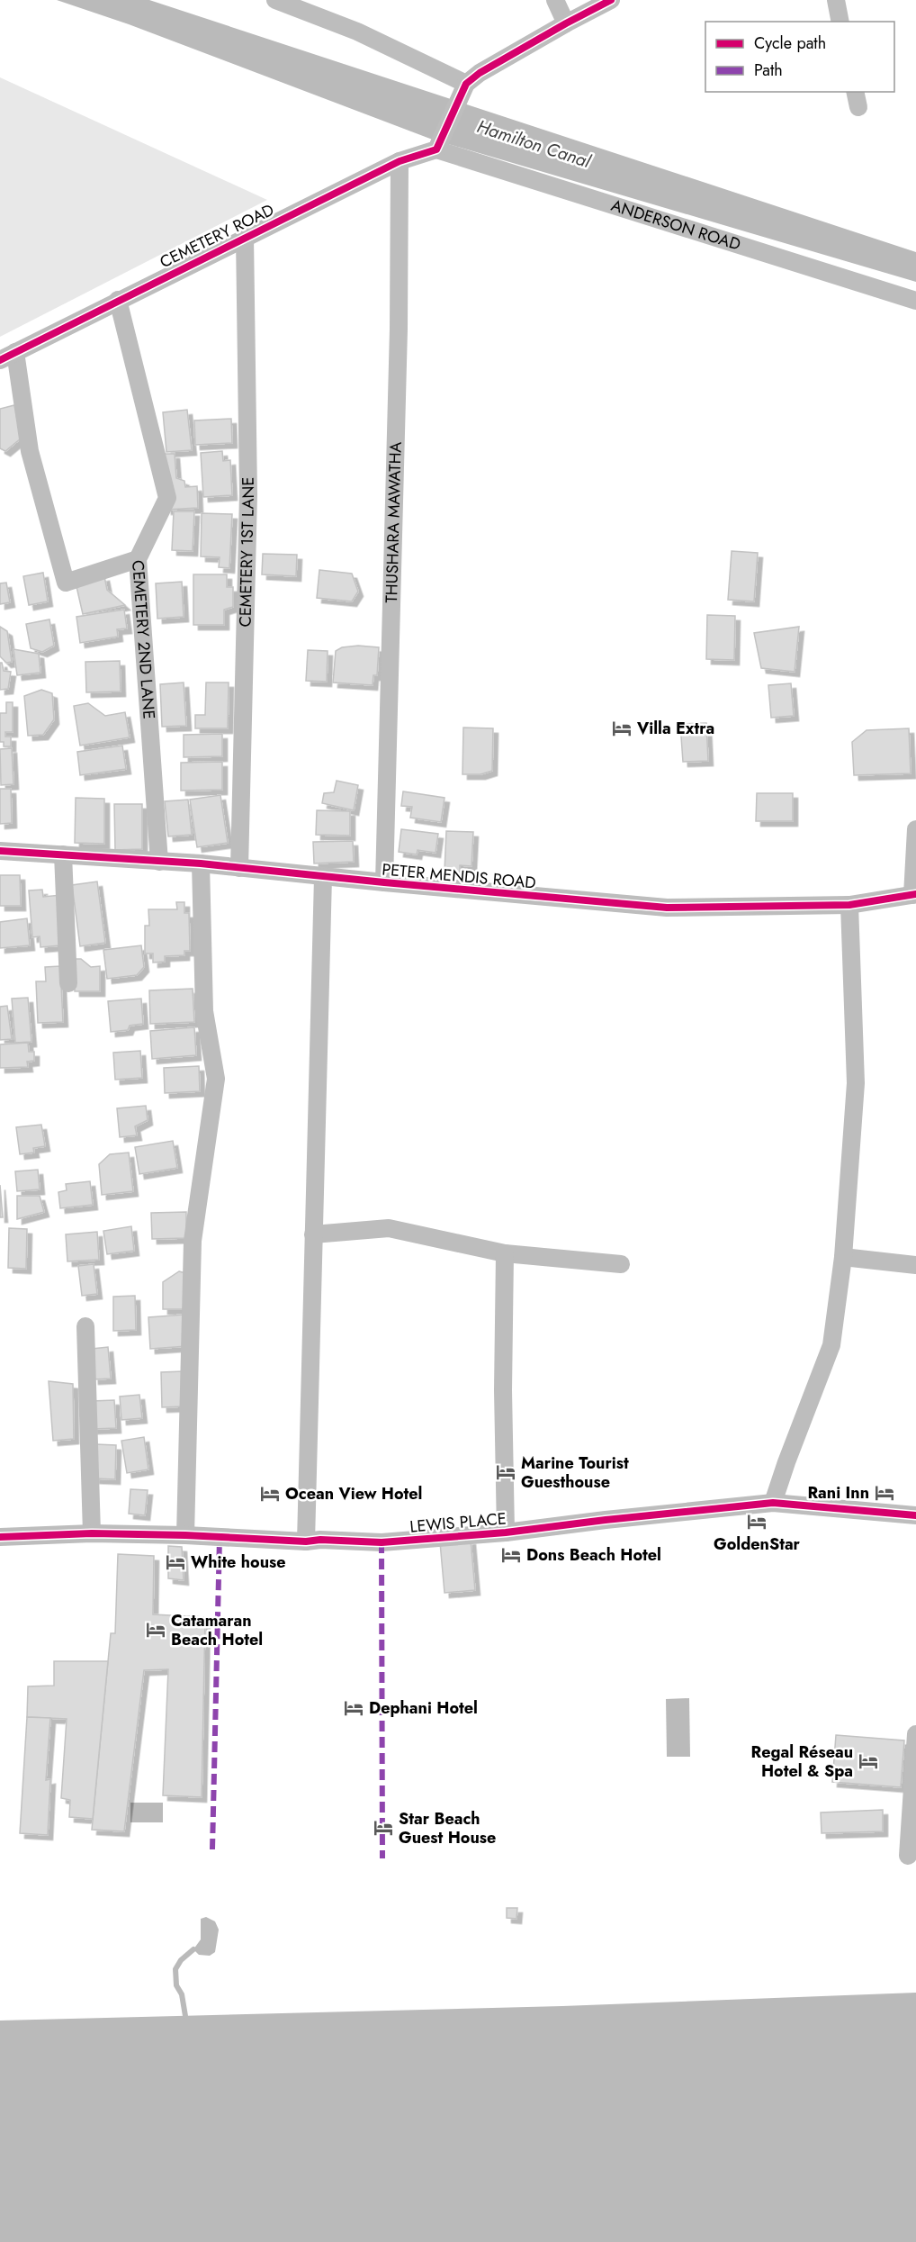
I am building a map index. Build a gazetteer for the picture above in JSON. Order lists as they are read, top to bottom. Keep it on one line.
{"streets":{"street":["ANDERSON ROAD","CEMETERY ROAD","THUSHARA MAWATHA","CEMETERY 1ST LANE","CEMETERY 2ND LANE","PETER MENDIS ROAD","LEWIS PLACE"]},"crossings":[["ANDERSON ROAD","CEMETERY ROAD"],["CEMETERY ROAD","THUSHARA MAWATHA"],["CEMETERY ROAD","CEMETERY 1ST LANE"],["CEMETERY ROAD","CEMETERY 2ND LANE"],["THUSHARA MAWATHA","PETER MENDIS ROAD"],["CEMETERY 1ST LANE","PETER MENDIS ROAD"],["CEMETERY 2ND LANE","PETER MENDIS ROAD"]],"water":["Hamilton Canal"],"places":{"hotel":["Villa Extra","Marine Tourist Guesthouse","Rani Inn","Ocean View Hotel","GoldenStar","Dons Beach Hotel","White house","Catamaran Beach Hotel","Dephani Hotel","Regal Réseau Hotel & Spa","Star Beach Guest House"]},"legend":["Cycle path","Path"]}
